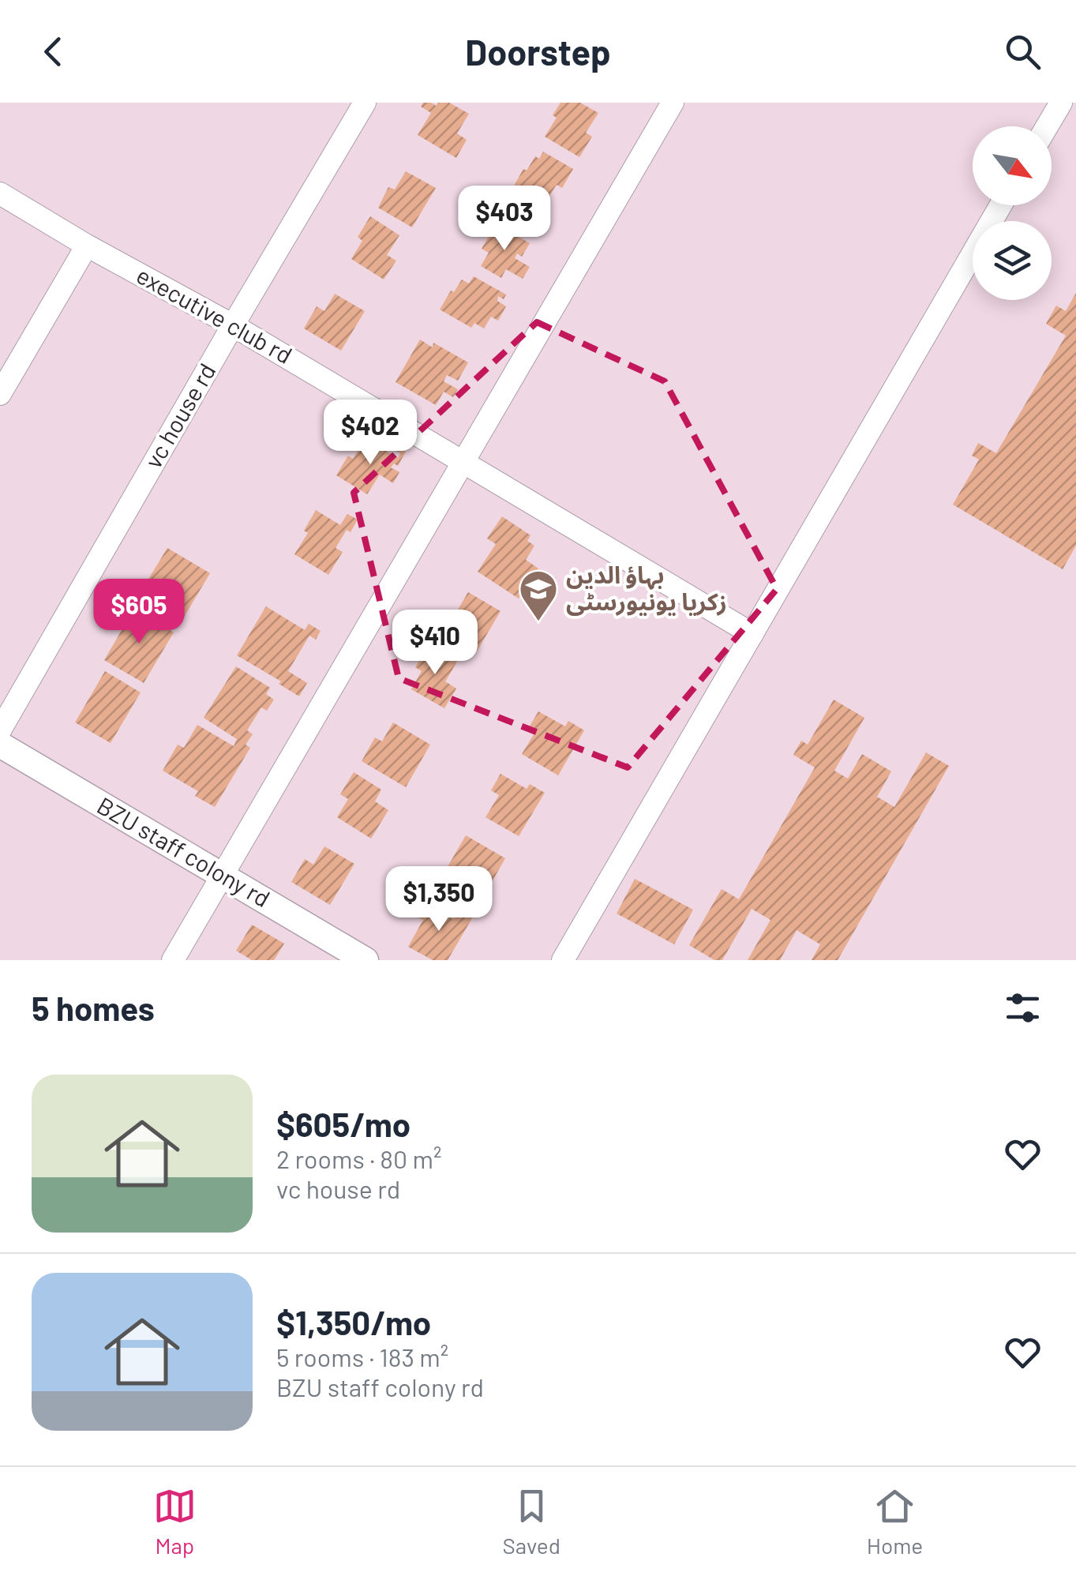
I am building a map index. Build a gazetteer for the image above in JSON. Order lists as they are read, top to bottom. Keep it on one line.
{"streets":{"street":["executive club rd","vc house rd","BZU staff colony rd"]},"crossings":[["executive club rd","vc house rd"]],"places":{"school or university":["بہاؤ الدین زکریا یونیورسٹی"]},"north":"bottom right","page":{"header":"Doorstep","price":["$403","$402","$605","$410","$1,350"],"heading":"5 homes","list":[{"name":"$605/mo","note":"2 rooms · 80 m² · vc house rd"},{"name":"$1,350/mo","note":"5 rooms · 183 m² · BZU staff colony rd"}],"tabs":["Map","Saved","Home"]}}
